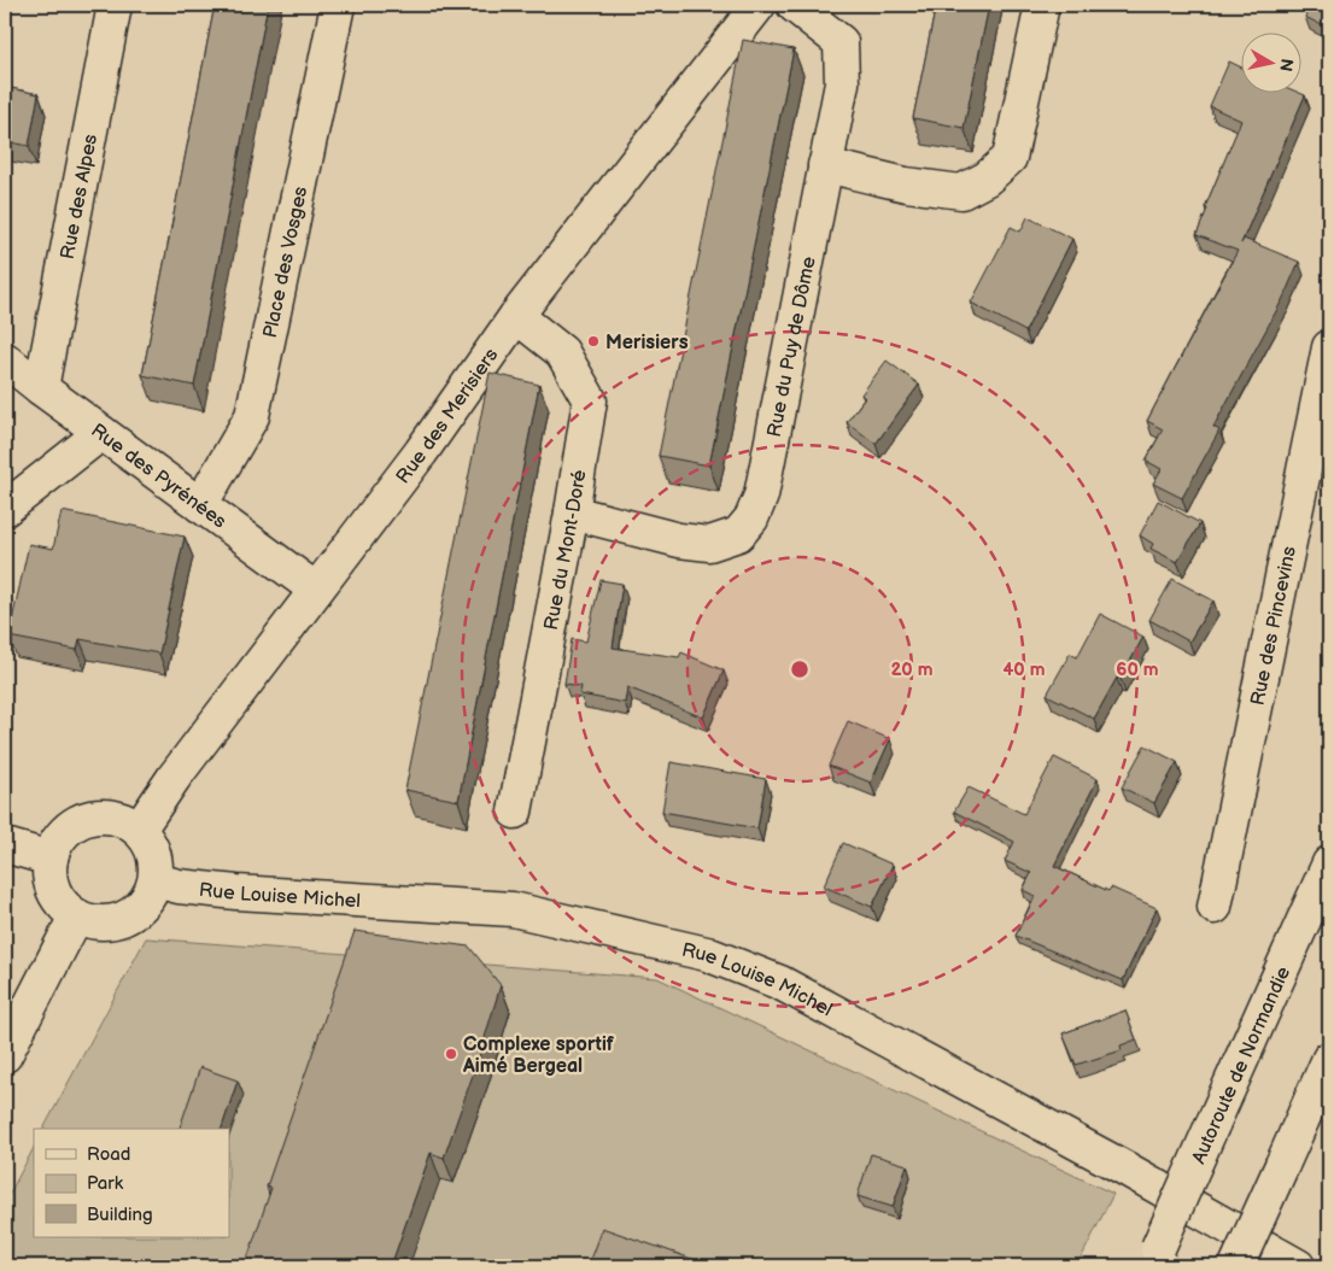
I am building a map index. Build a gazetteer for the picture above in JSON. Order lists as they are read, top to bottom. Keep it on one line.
{"streets":{"main road":["Rue des Alpes","Place des Vosges","Rue du Puy de Dôme","Rue des Merisiers","Rue des Pyrénées","Rue du Mont-Doré","Rue des Pincevins","Rue Louise Michel","Autoroute de Normandie"]},"crossings":[["Rue des Alpes","Rue des Pyrénées"],["Place des Vosges","Rue des Pyrénées"],["Rue du Puy de Dôme","Rue du Mont-Doré"],["Rue des Merisiers","Rue des Pyrénées"],["Rue des Merisiers","Rue du Mont-Doré"],["Rue des Merisiers","Rue Louise Michel"]],"places":["Merisiers","Complexe sportif Aimé Bergeal"],"legend":["Road","Park","Building"],"north":"right","rings":["20 m","40 m","60 m"]}
